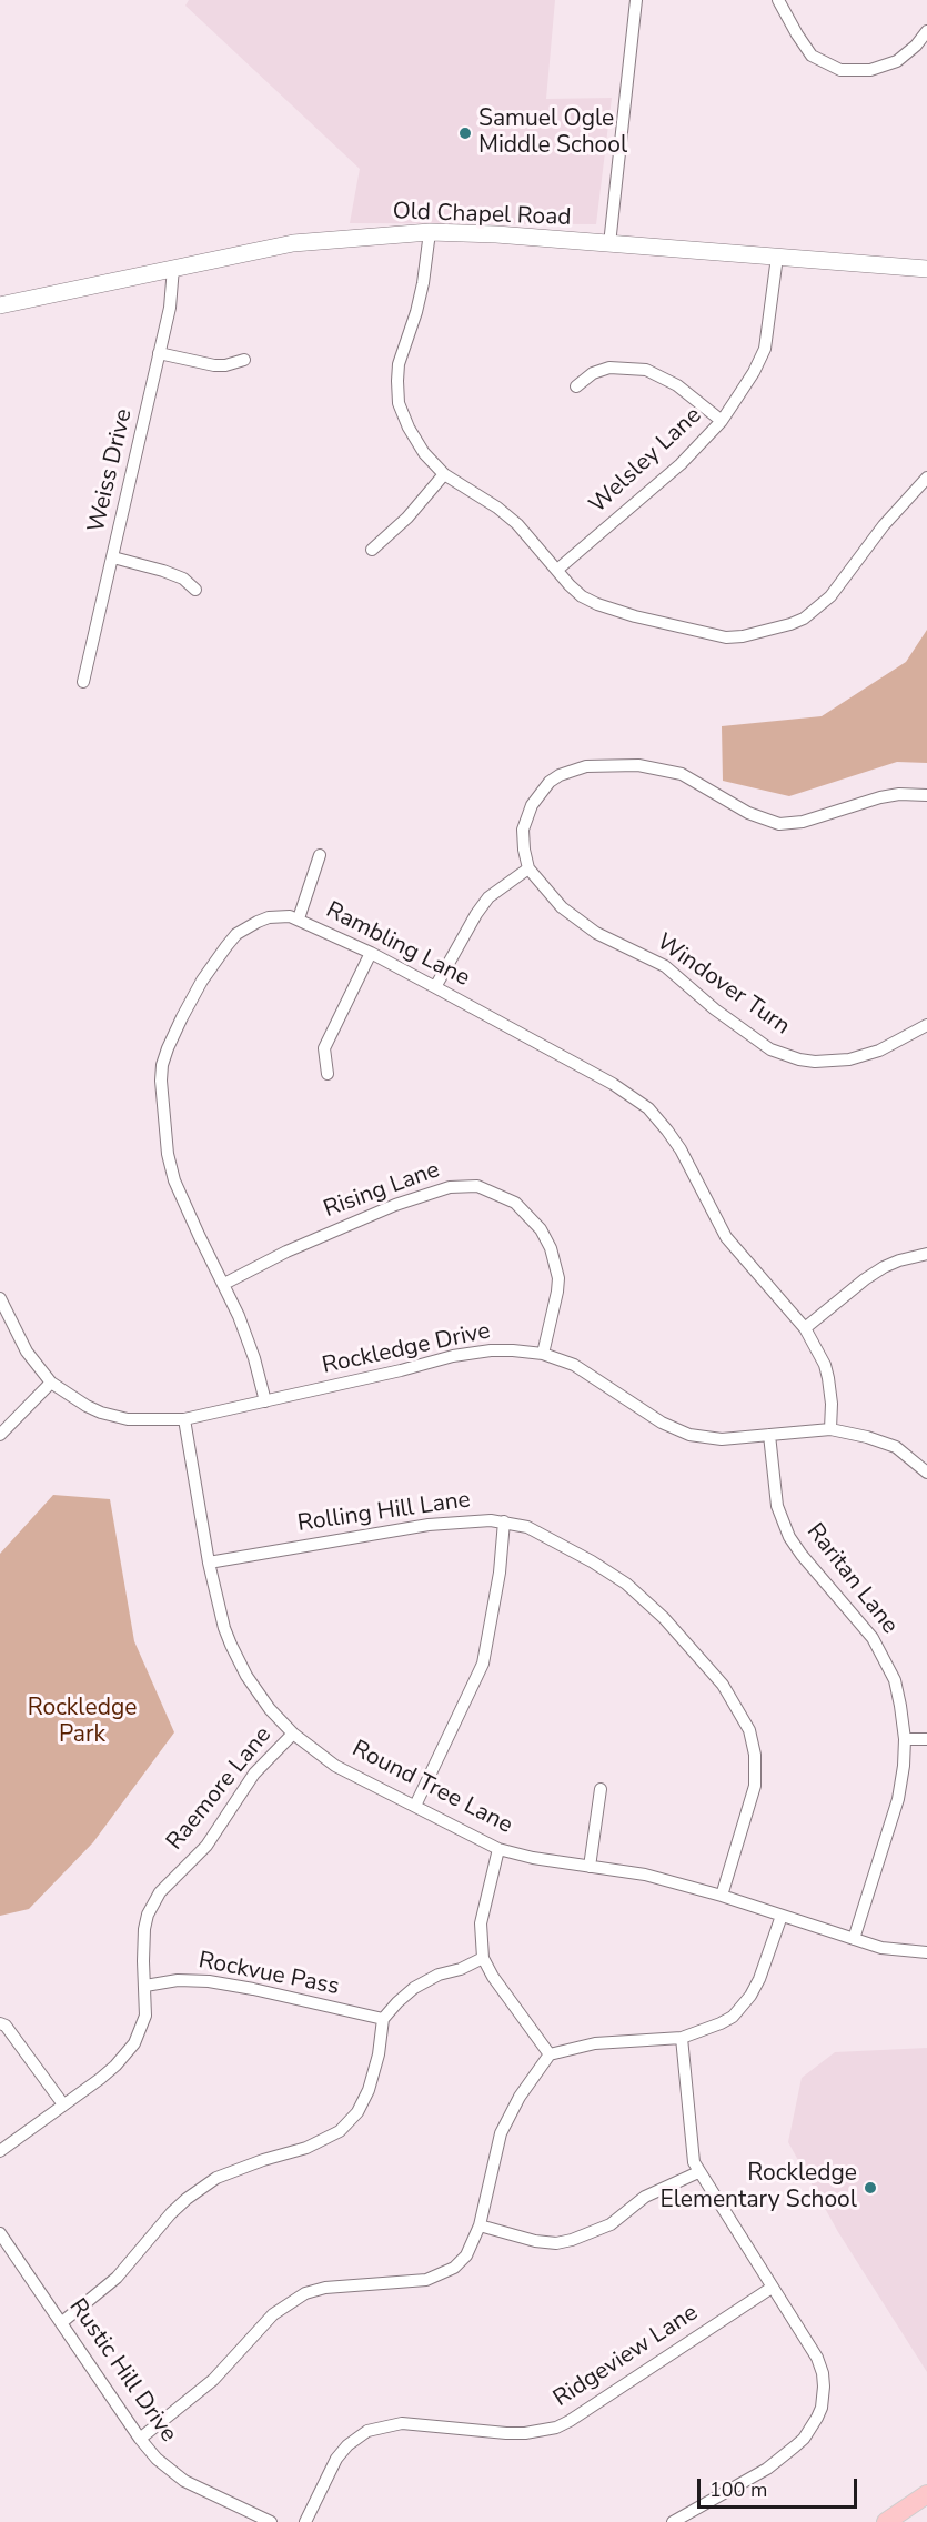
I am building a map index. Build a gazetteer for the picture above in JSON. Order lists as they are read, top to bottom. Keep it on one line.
{"streets":{"street":["Old Chapel Road","Welsley Lane","Weiss Drive","Rambling Lane","Windover Turn","Rising Lane","Rockledge Drive","Rolling Hill Lane","Raritan Lane","Round Tree Lane","Raemore Lane","Rockvue Pass","Ridgeview Lane","Rustic Hill Drive"]},"crossings":[["Old Chapel Road","Welsley Lane"],["Old Chapel Road","Weiss Drive"],["Rambling Lane","Rising Lane"],["Rambling Lane","Rockledge Drive"],["Rising Lane","Rockledge Drive"],["Rockledge Drive","Raritan Lane"],["Rockledge Drive","Round Tree Lane"],["Rolling Hill Lane","Round Tree Lane"],["Raritan Lane","Round Tree Lane"],["Round Tree Lane","Raemore Lane"],["Raemore Lane","Rockvue Pass"]],"parks":["Rockledge Park"],"places":["Samuel Ogle Middle School","Rockledge Elementary School"],"scale_bar":"100 m"}
